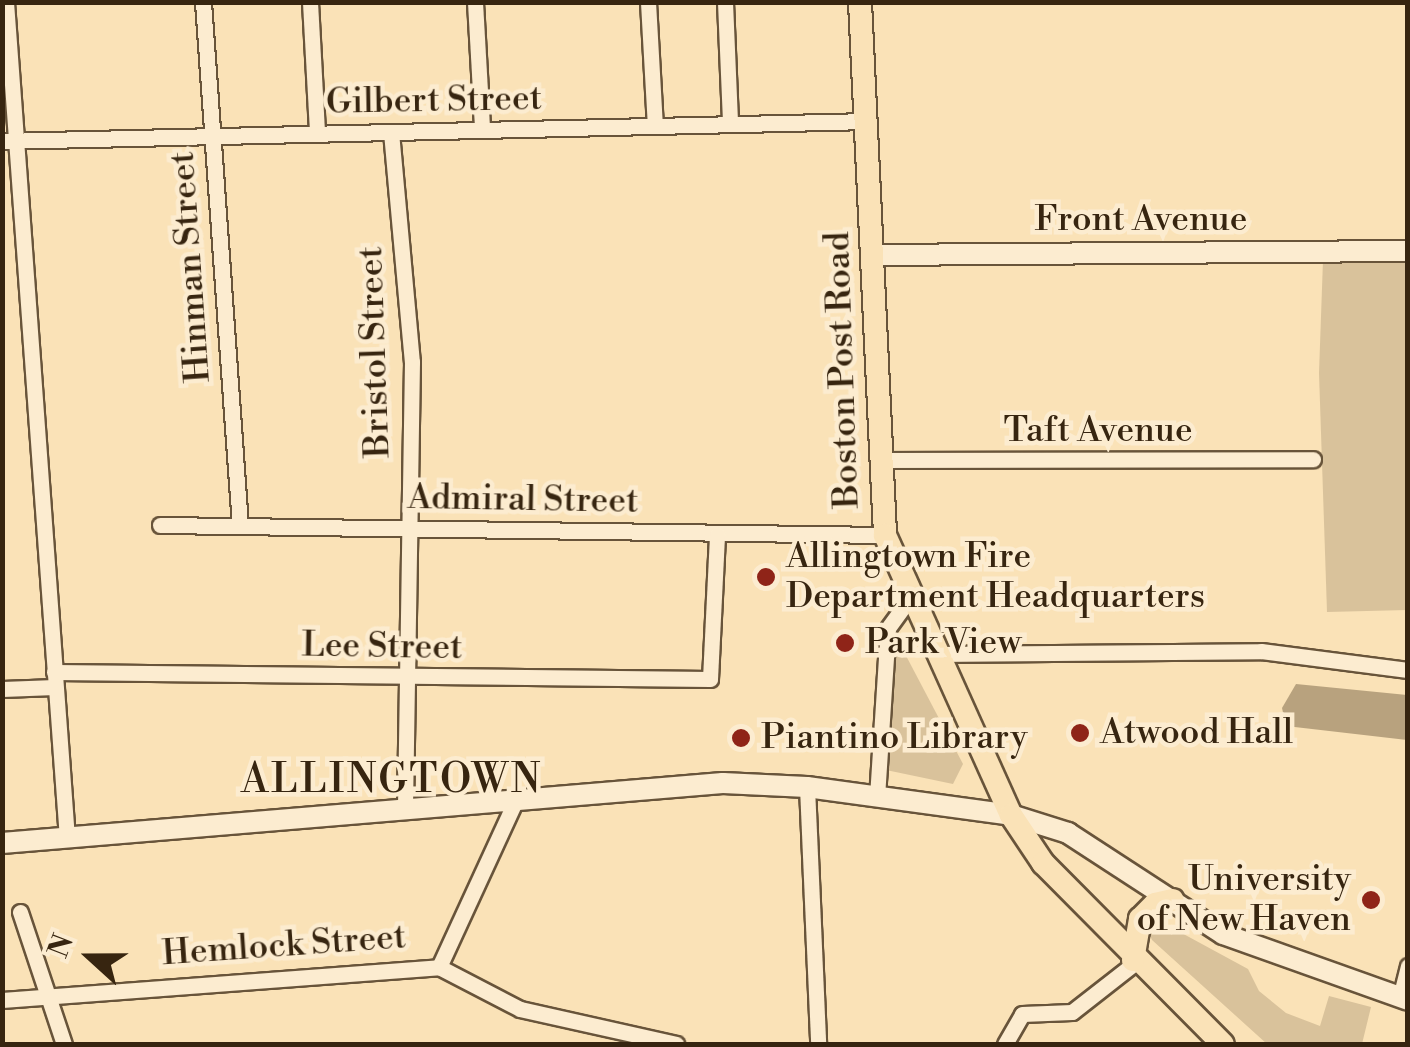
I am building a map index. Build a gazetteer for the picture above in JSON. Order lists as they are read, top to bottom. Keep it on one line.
{"streets":{"main road":["Front Avenue","Boston Post Road"],"street":["Gilbert Street","Hinman Street","Bristol Street","Taft Avenue","Admiral Street","Lee Street","Hemlock Street"]},"crossings":[["Gilbert Street","Hinman Street"],["Gilbert Street","Bristol Street"],["Gilbert Street","Boston Post Road"],["Front Avenue","Boston Post Road"],["Hinman Street","Admiral Street"],["Bristol Street","Admiral Street"],["Bristol Street","Lee Street"],["Boston Post Road","Taft Avenue"],["Boston Post Road","Admiral Street"],["Admiral Street","Lee Street"]],"districts":["ALLINGTOWN"],"places":["Allingtown Fire Department Headquarters","Park View","Atwood Hall","Piantino Library","University of New Haven"],"north":"left"}
